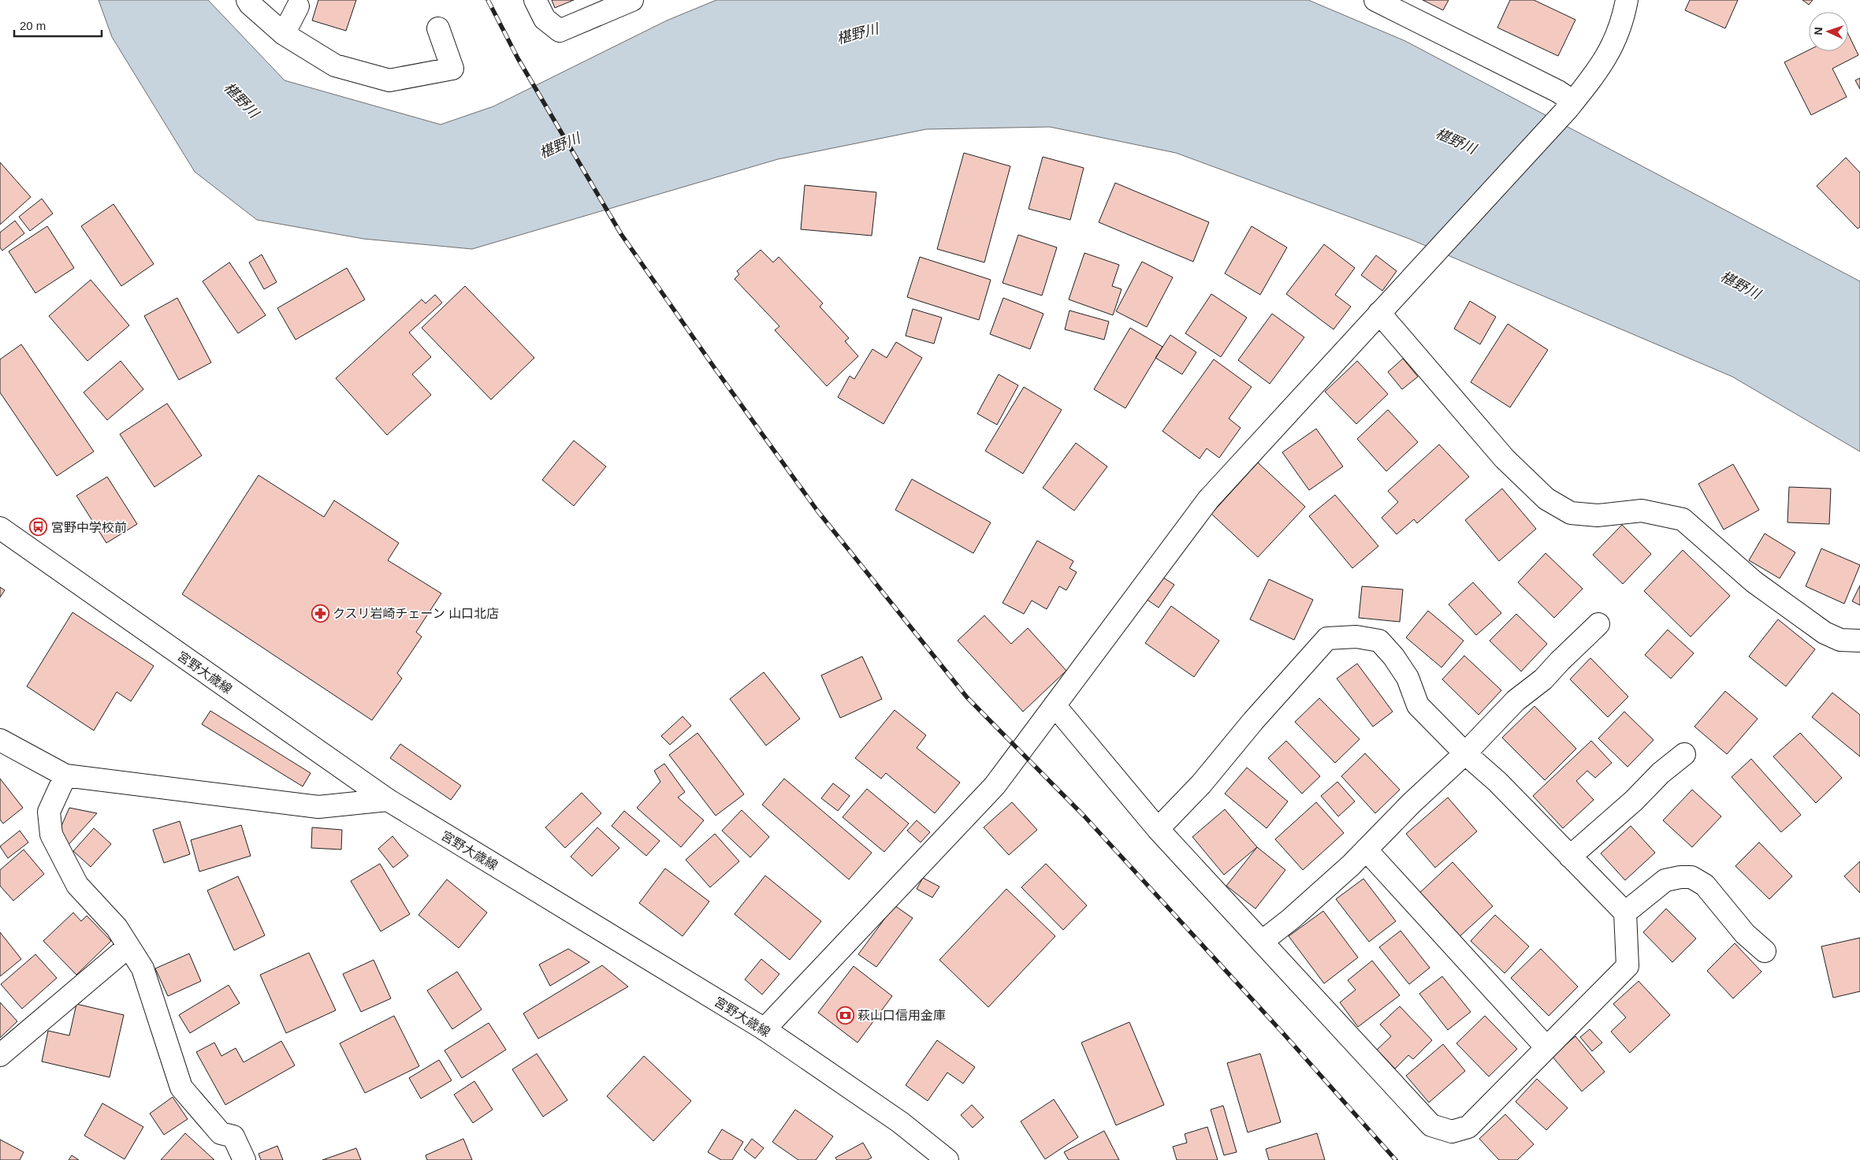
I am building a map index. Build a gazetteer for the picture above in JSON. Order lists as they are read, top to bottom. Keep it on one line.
{"streets":{"street":["宮野大歳線"]},"water":["椹野川"],"places":{"bus stop":["宮野中学校前"],"pharmacy":["クスリ岩崎チェーン 山口北店"],"bank":["萩山口信用金庫"]},"scale_bar":"20 m","north":"left"}
